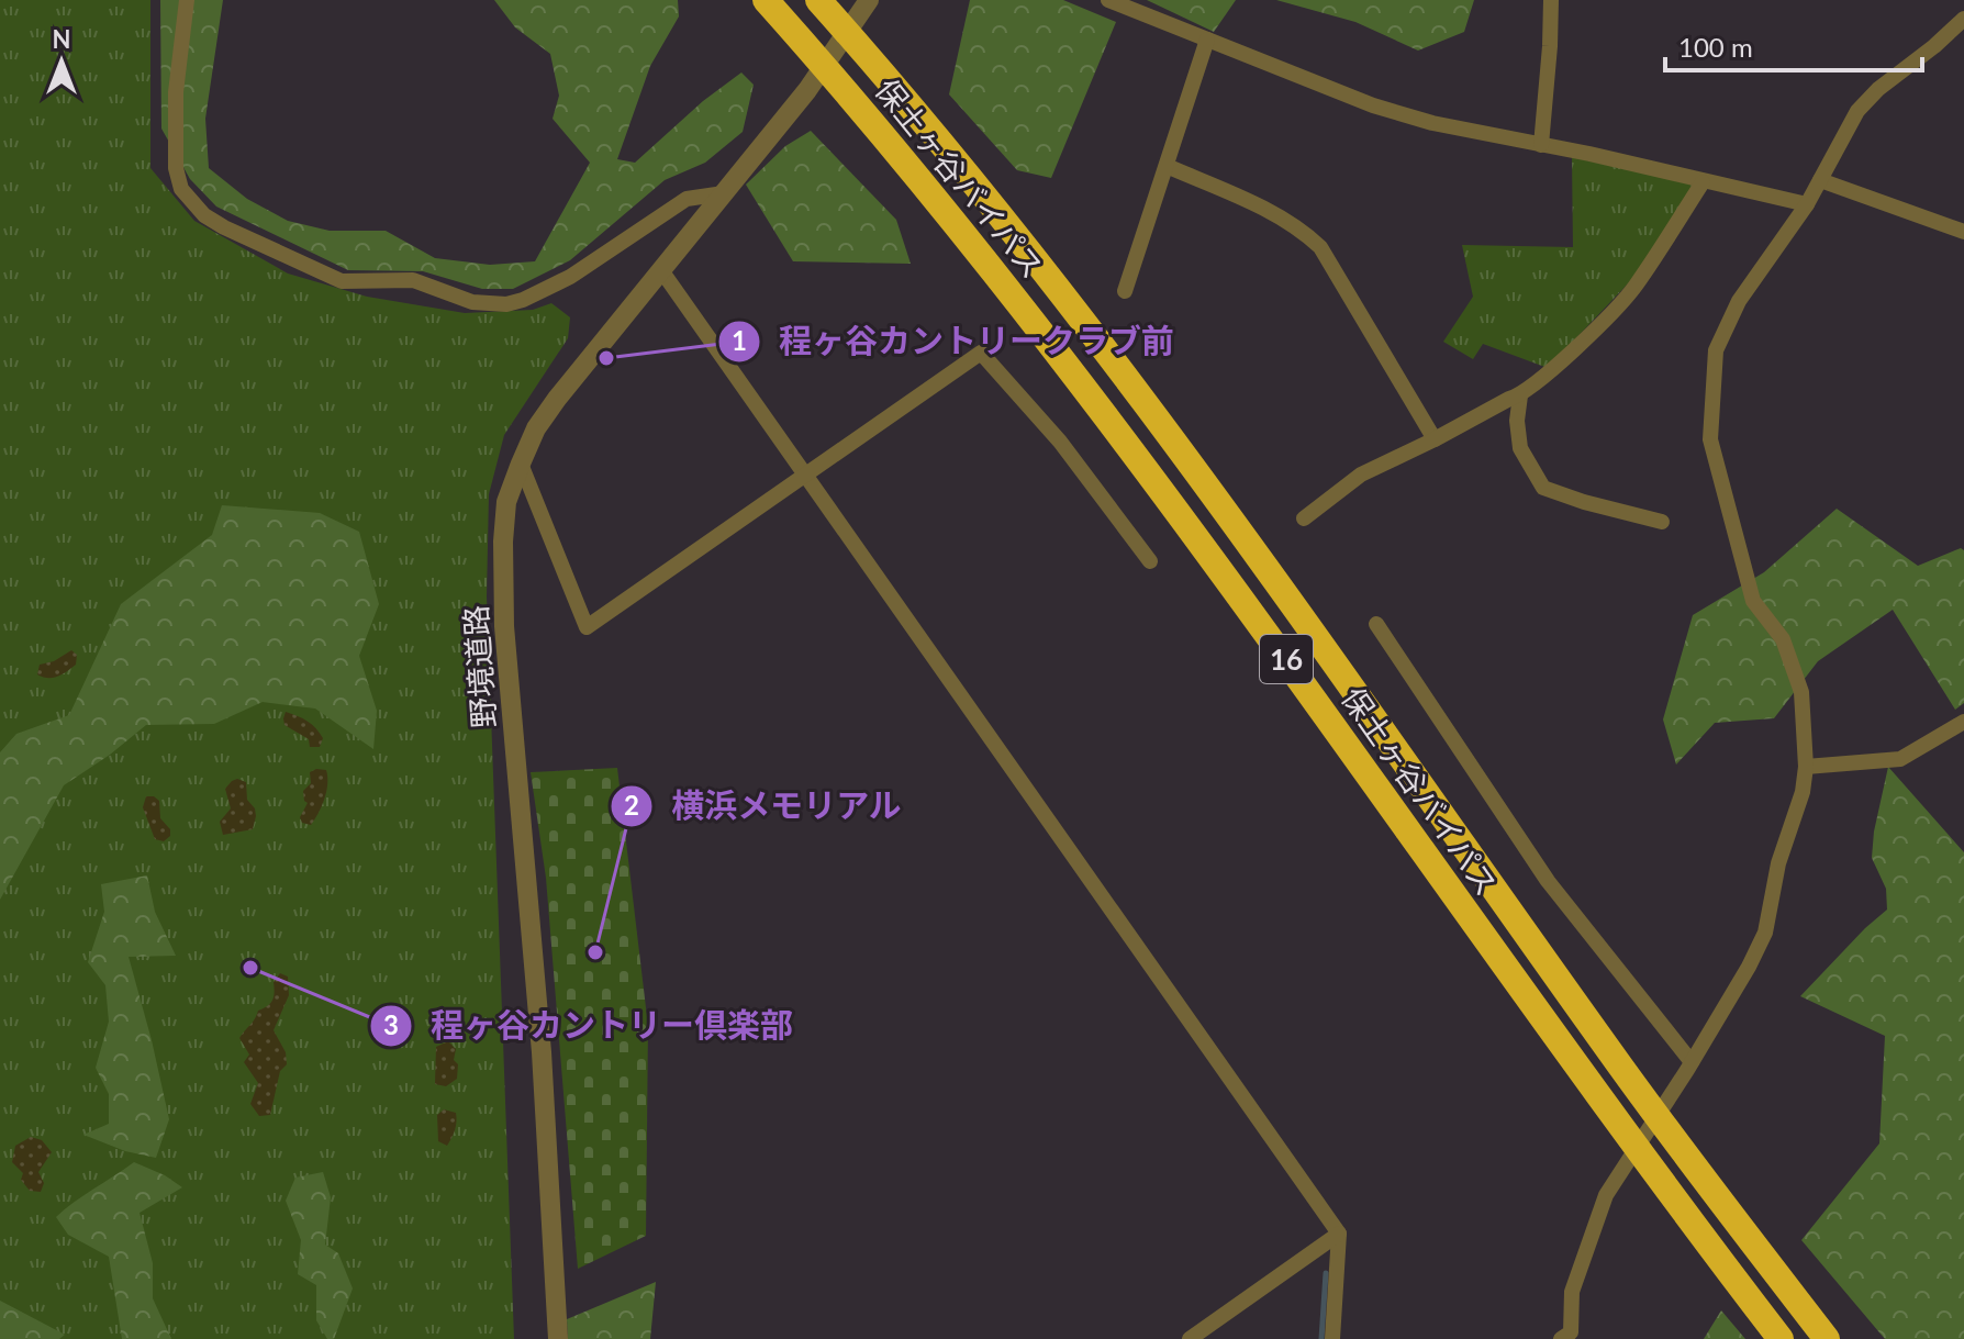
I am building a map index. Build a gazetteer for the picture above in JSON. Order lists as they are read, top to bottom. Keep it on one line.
{"streets":{"highway":["保土ヶ谷バイパス","16"],"street":["野境道路"]},"places":["程ヶ谷カントリークラブ前","横浜メモリアル","程ヶ谷カントリー倶楽部"],"scale_bar":"100 m","north":"top"}
